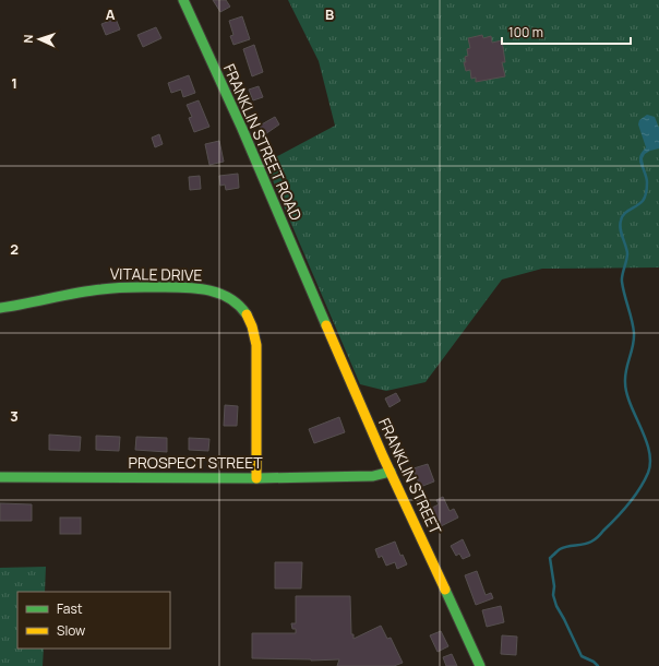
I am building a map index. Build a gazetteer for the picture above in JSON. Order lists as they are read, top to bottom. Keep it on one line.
{"streets":{"street":["FRANKLIN STREET ROAD","VITALE DRIVE","PROSPECT STREET","FRANKLIN STREET"]},"crossings":[["FRANKLIN STREET ROAD","FRANKLIN STREET"],["VITALE DRIVE","PROSPECT STREET"],["PROSPECT STREET","FRANKLIN STREET"]],"legend":["Fast","Slow"],"scale_bar":"100 m","north":"left","grid":{"columns":["A","B"],"rows":["1","2","3"]}}
